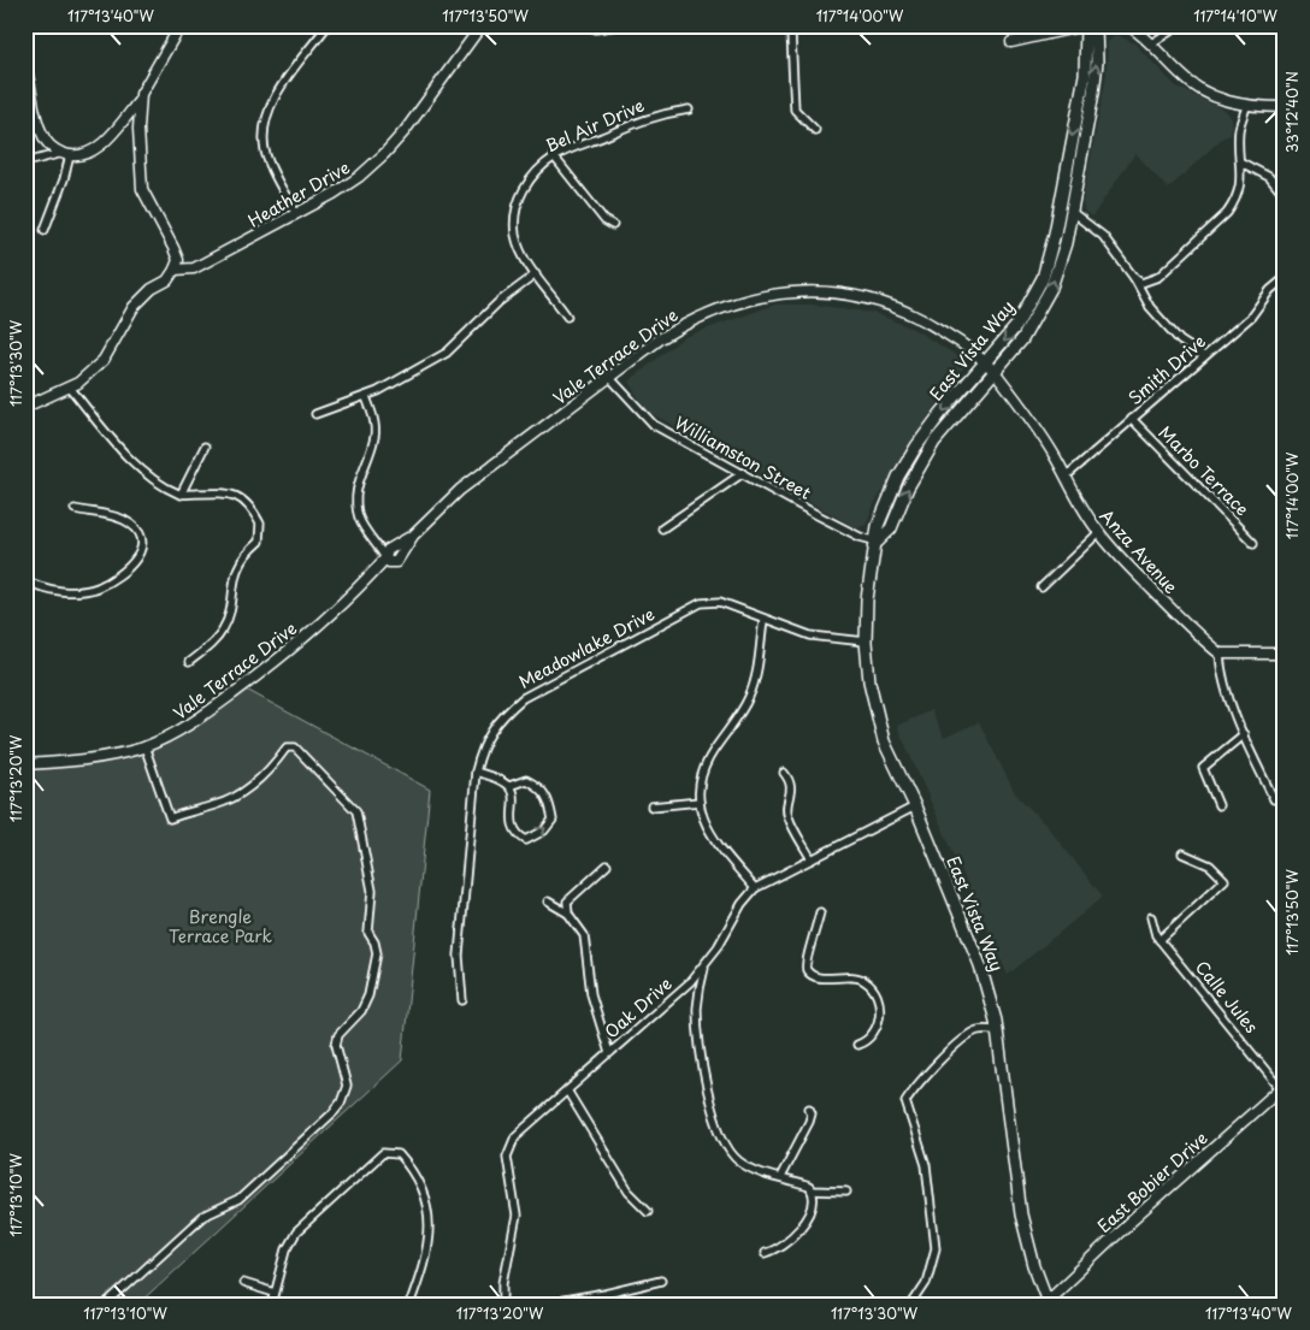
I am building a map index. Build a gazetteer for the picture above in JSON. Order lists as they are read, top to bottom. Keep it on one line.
{"streets":{"main road":["Heather Drive","East Vista Way","Vale Terrace Drive","Anza Avenue","East Bobier Drive"],"street":["Bel Air Drive","Smith Drive","Williamston Street","Marbo Terrace","Meadowlake Drive","Calle Jules","Oak Drive"]},"crossings":[["East Vista Way","Vale Terrace Drive"],["East Vista Way","Williamston Street"],["East Vista Way","Anza Avenue"],["East Vista Way","Meadowlake Drive"],["East Vista Way","Oak Drive"],["East Vista Way","East Bobier Drive"],["Vale Terrace Drive","Williamston Street"],["Vale Terrace Drive","Anza Avenue"],["Smith Drive","Marbo Terrace"],["Smith Drive","Anza Avenue"],["Calle Jules","East Bobier Drive"]],"parks":["Brengle Terrace Park"],"coordinates":["117°13'40\"W","117°13'50\"W","117°14'00\"W","117°14'10\"W","33°12'40\"N","117°13'30\"W","117°13'20\"W","117°13'10\"W"]}
